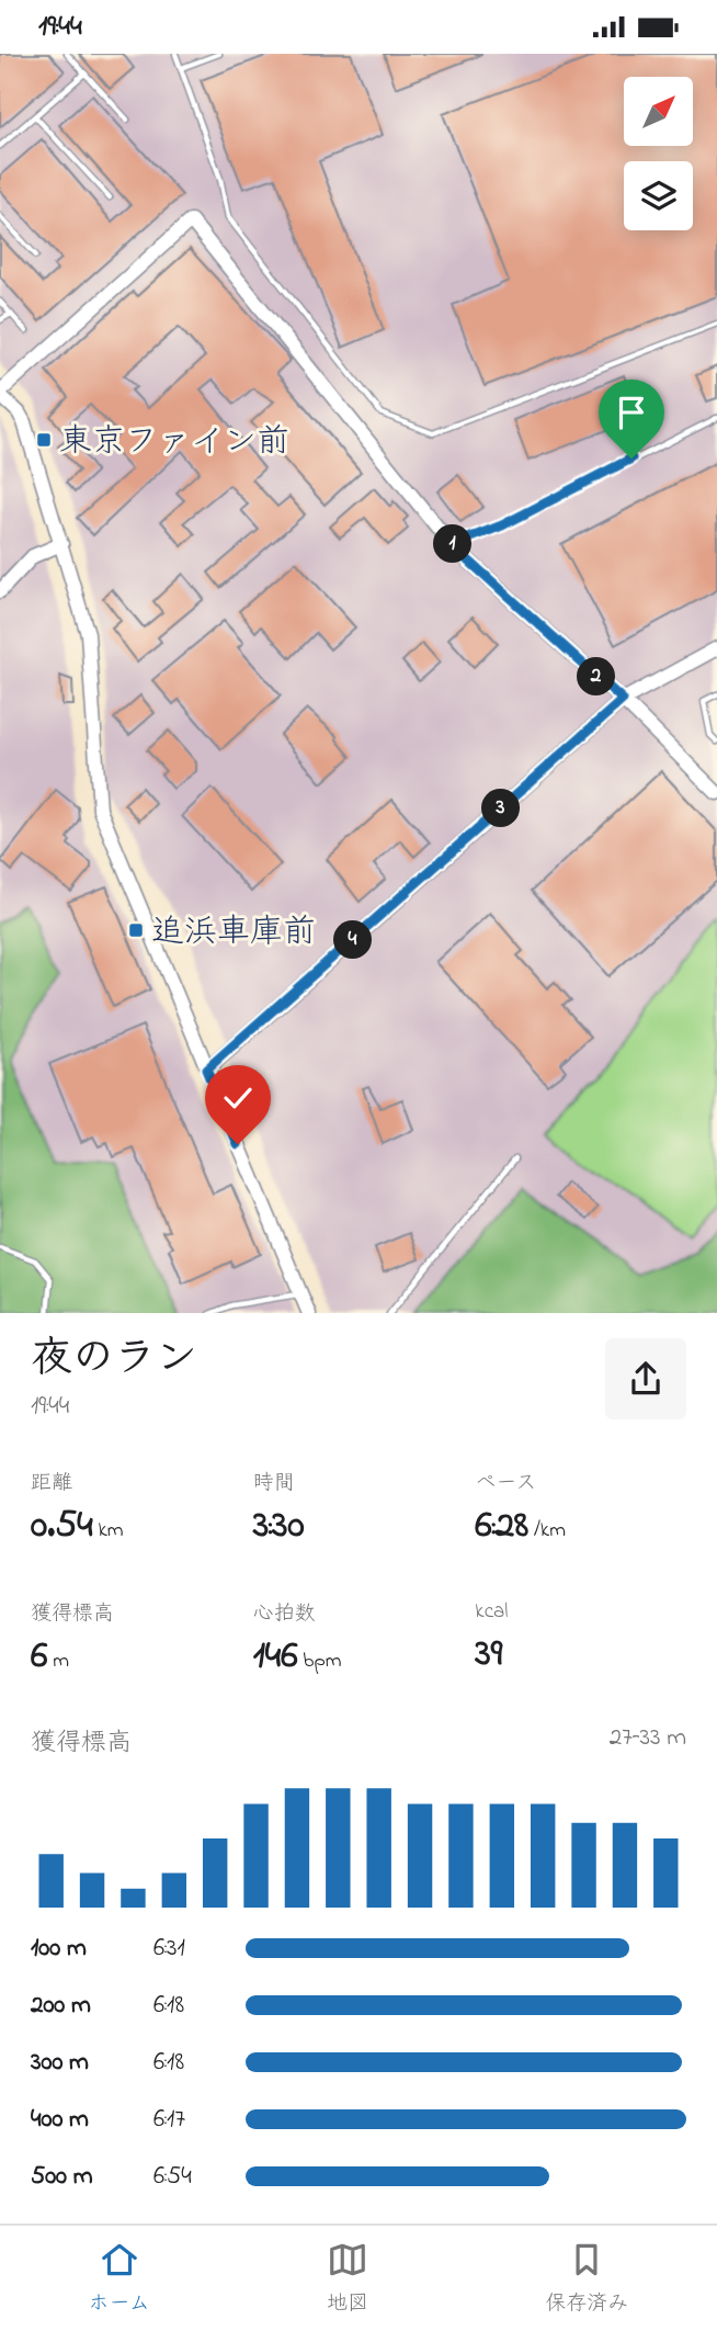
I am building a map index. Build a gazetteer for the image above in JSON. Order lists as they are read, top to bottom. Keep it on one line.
{"places":{"transit":["東京ファイン前","追浜車庫前"]},"north":"top right","page":{"status":"19:44","pins":["1","2","3","4"],"heading":["夜のラン","19:44"],"stats":[["距離","0.54 km"],["時間","3:30"],["ペース","6:28 /km"],["獲得標高","6 m"],["心拍数","146 bpm"],["kcal","39"]],"chart":["獲得標高","27–33 m"],"list":[{"name":"100 m","note":"6:31"},{"name":"200 m","note":"6:18"},{"name":"300 m","note":"6:18"},{"name":"400 m","note":"6:17"},{"name":"500 m","note":"6:54"}],"tabs":["ホーム","地図","保存済み"]}}
